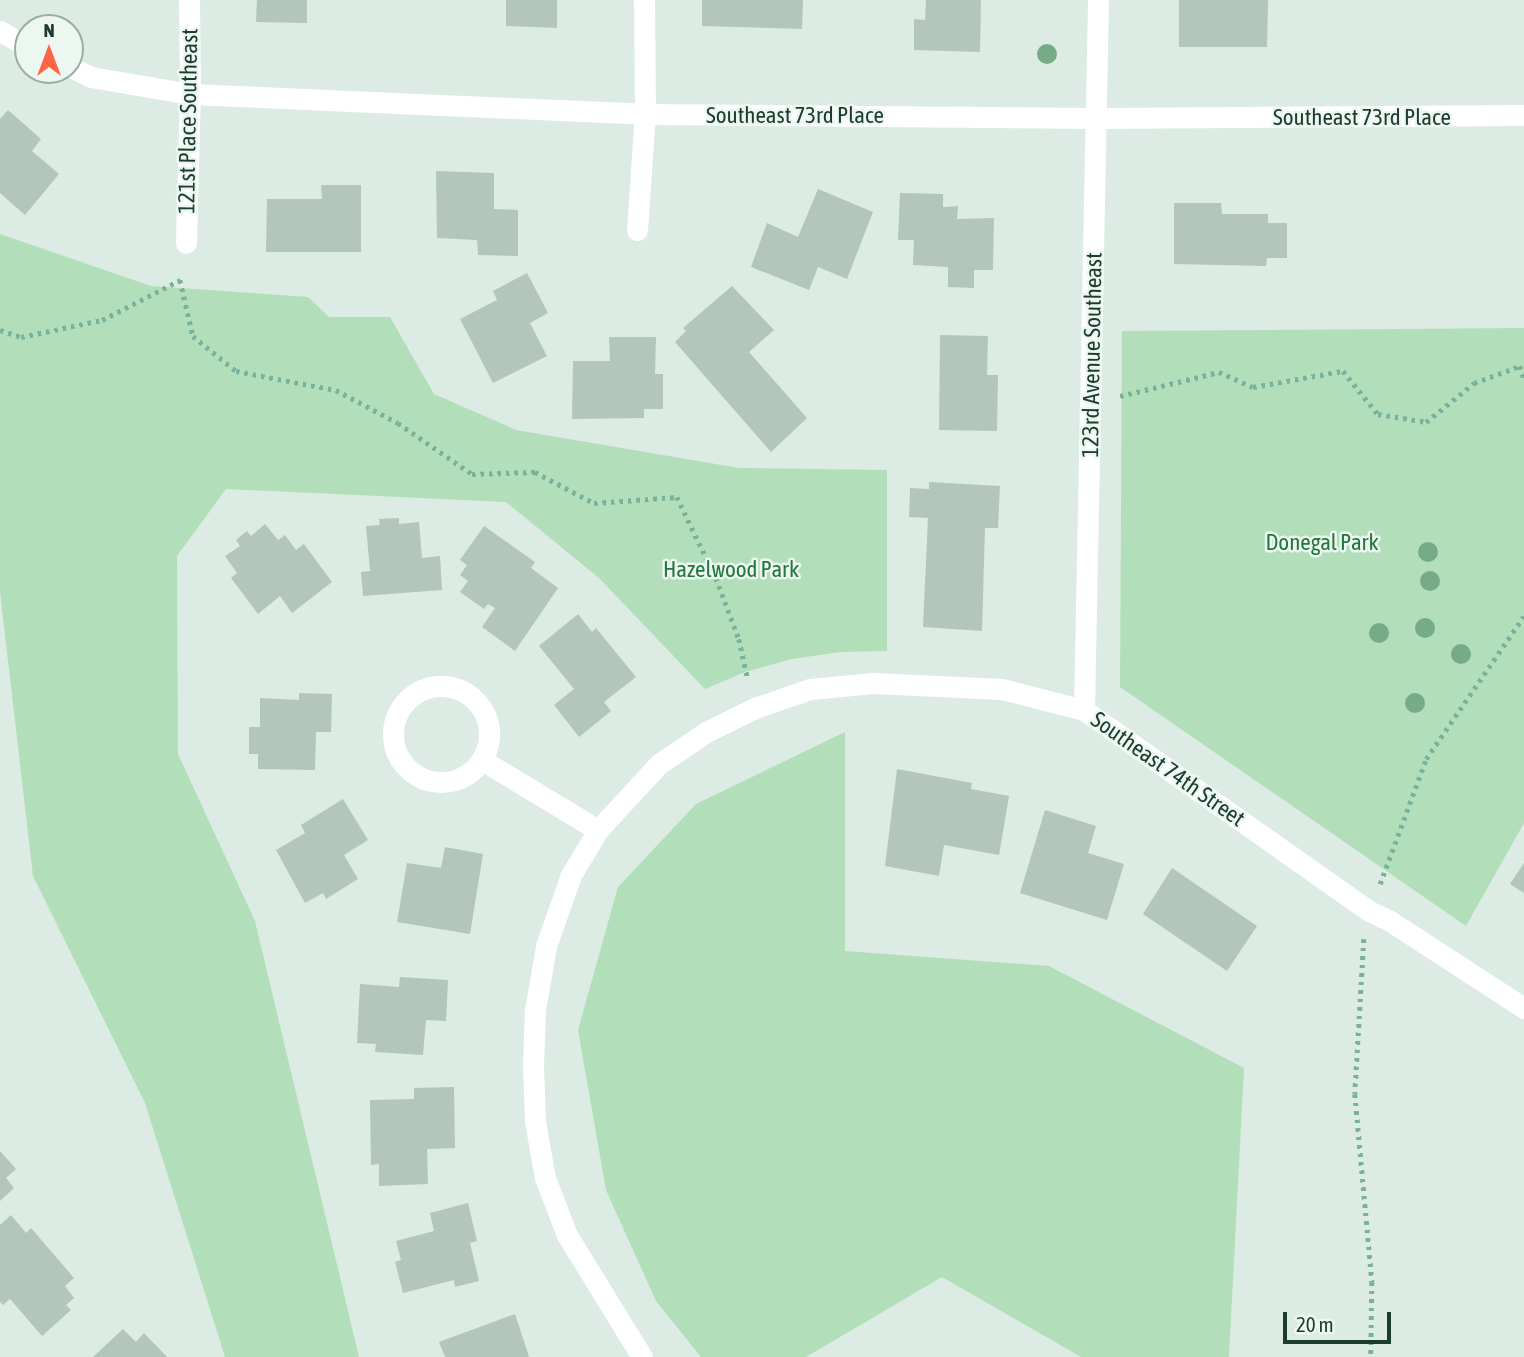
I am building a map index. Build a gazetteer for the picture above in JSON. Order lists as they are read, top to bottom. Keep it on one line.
{"streets":{"street":["Southeast 73rd Place","121st Place Southeast","123rd Avenue Southeast","Southeast 74th Street"]},"crossings":[["Southeast 73rd Place","121st Place Southeast"],["Southeast 73rd Place","123rd Avenue Southeast"],["123rd Avenue Southeast","Southeast 74th Street"]],"parks":["Donegal Park","Hazelwood Park"],"scale_bar":"20 m","north":"top"}
